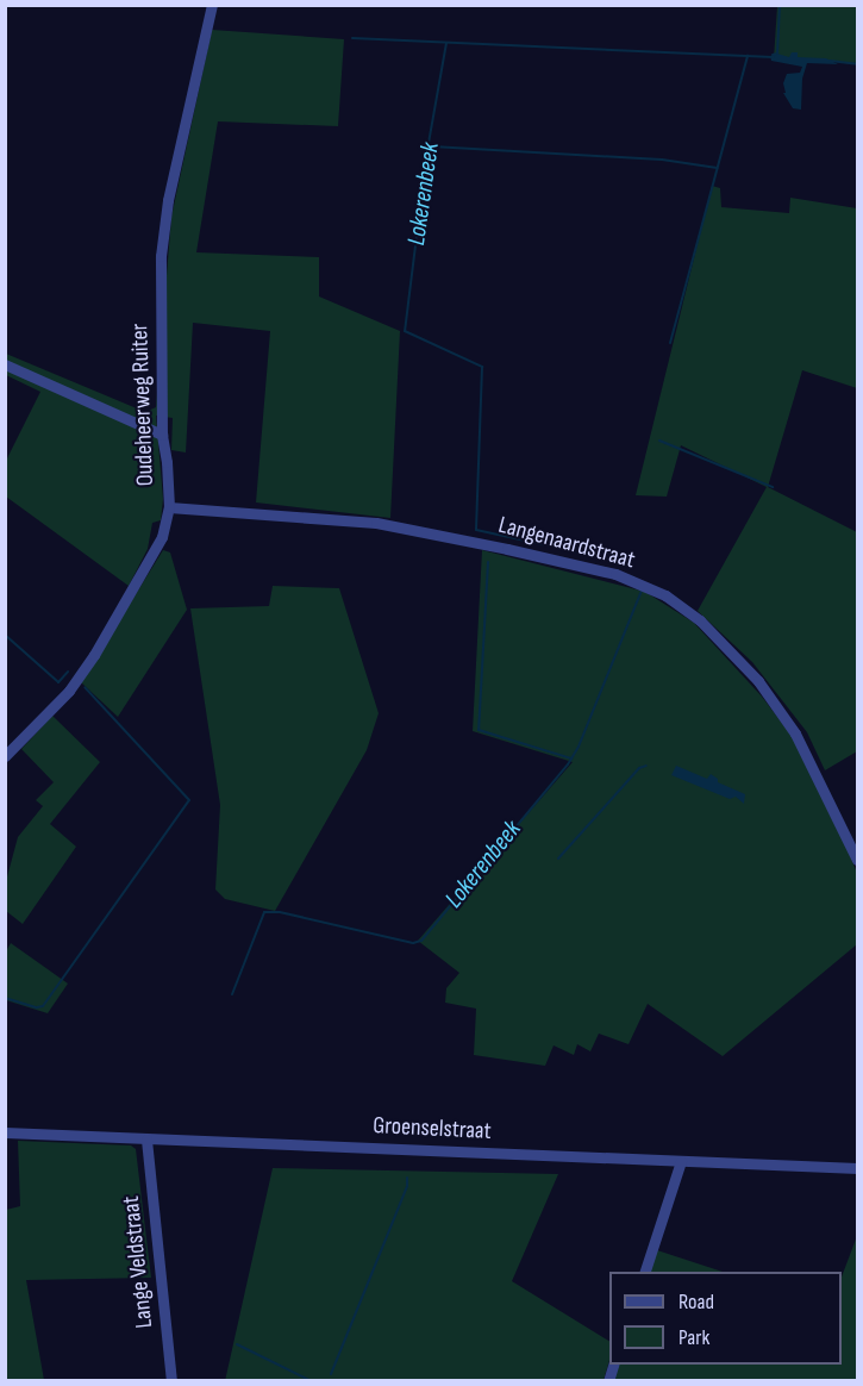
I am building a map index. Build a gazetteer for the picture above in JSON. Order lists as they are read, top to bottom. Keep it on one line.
{"streets":{"street":["Oudeheerweg Ruiter","Langenaardstraat","Groenselstraat","Lange Veldstraat"]},"crossings":[["Oudeheerweg Ruiter","Langenaardstraat"],["Groenselstraat","Lange Veldstraat"]],"water":["Lokerenbeek"],"legend":["Road","Park"]}
